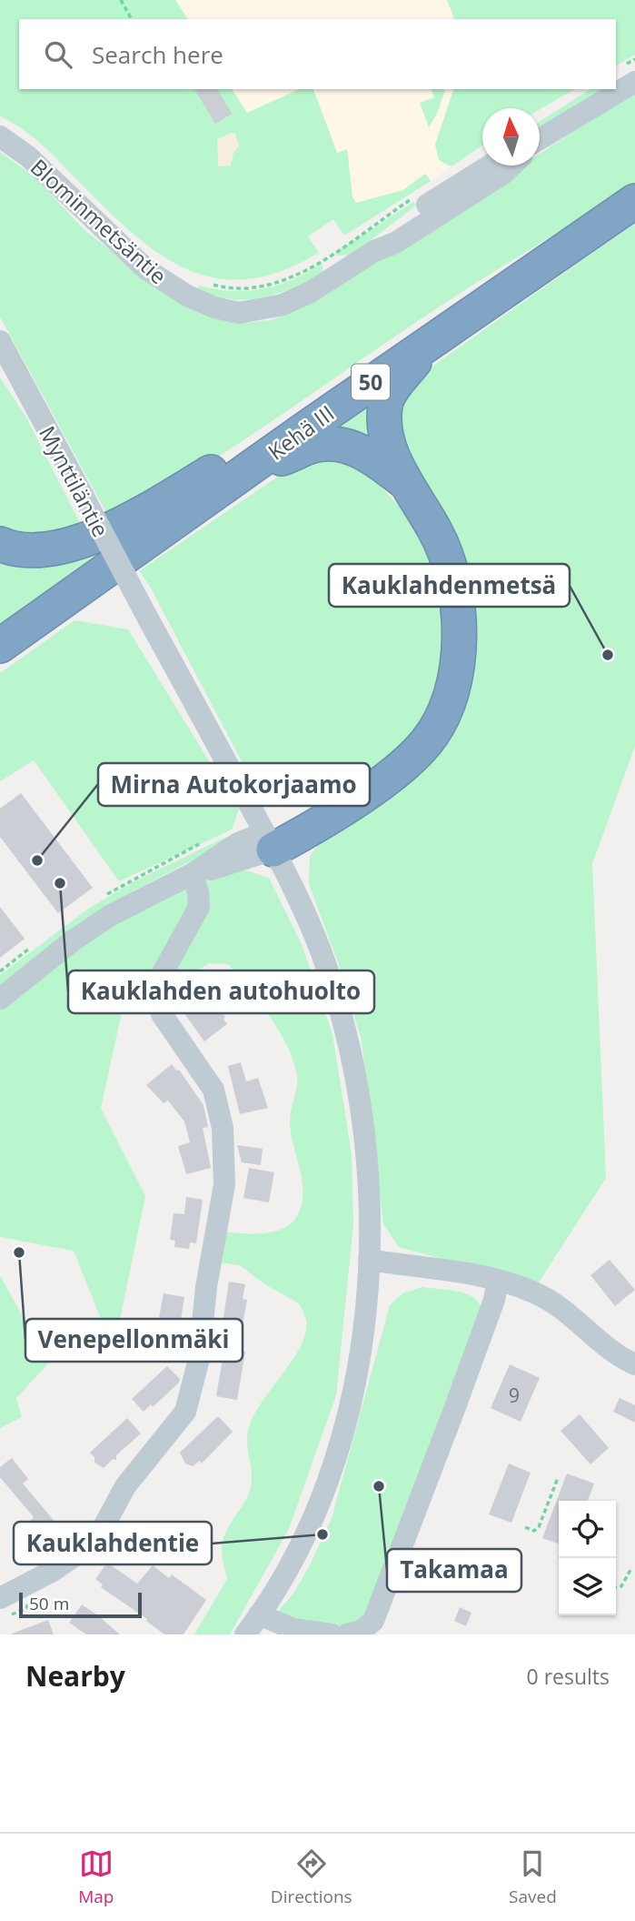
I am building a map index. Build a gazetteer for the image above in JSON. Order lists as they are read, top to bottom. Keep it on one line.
{"streets":{"highway":["50","Kehä III"],"street":["Blominmetsäntie","Mynttiläntie"]},"places":["Kauklahdenmetsä","Mirna Autokorjaamo","Kauklahden autohuolto","Venepellonmäki","Takamaa","Kauklahdentie"],"house_numbers":["9"],"scale_bar":"50 m","north":"top","page":{"search":"Search here","scale":"50 m","heading":["Nearby","0 results"],"nav":["Map","Directions","Saved"]}}
